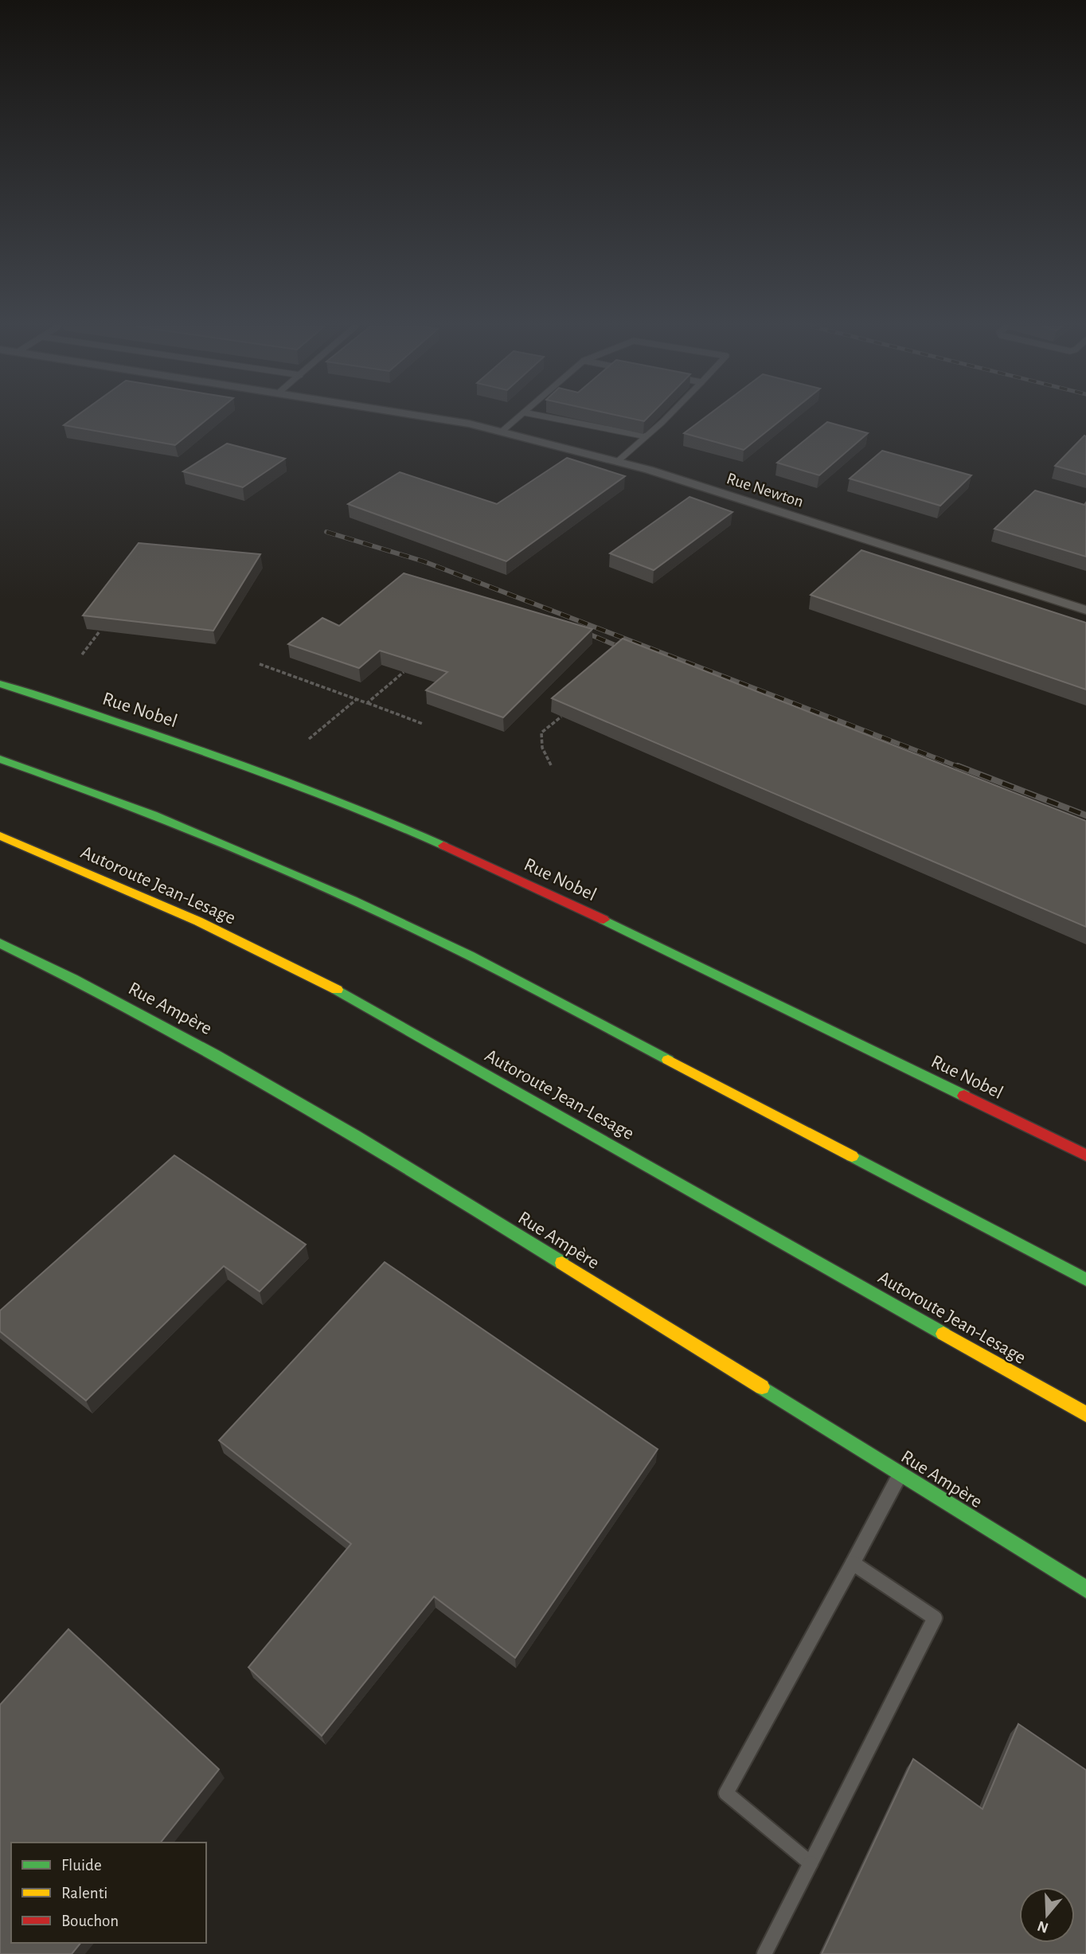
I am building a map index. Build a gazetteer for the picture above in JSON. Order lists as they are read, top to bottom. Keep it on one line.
{"streets":{"main road":["Rue Nobel","Autoroute Jean-Lesage","Rue Ampère"],"street":["Rue Newton"]},"legend":["Fluide","Ralenti","Bouchon"],"north":"bottom"}
